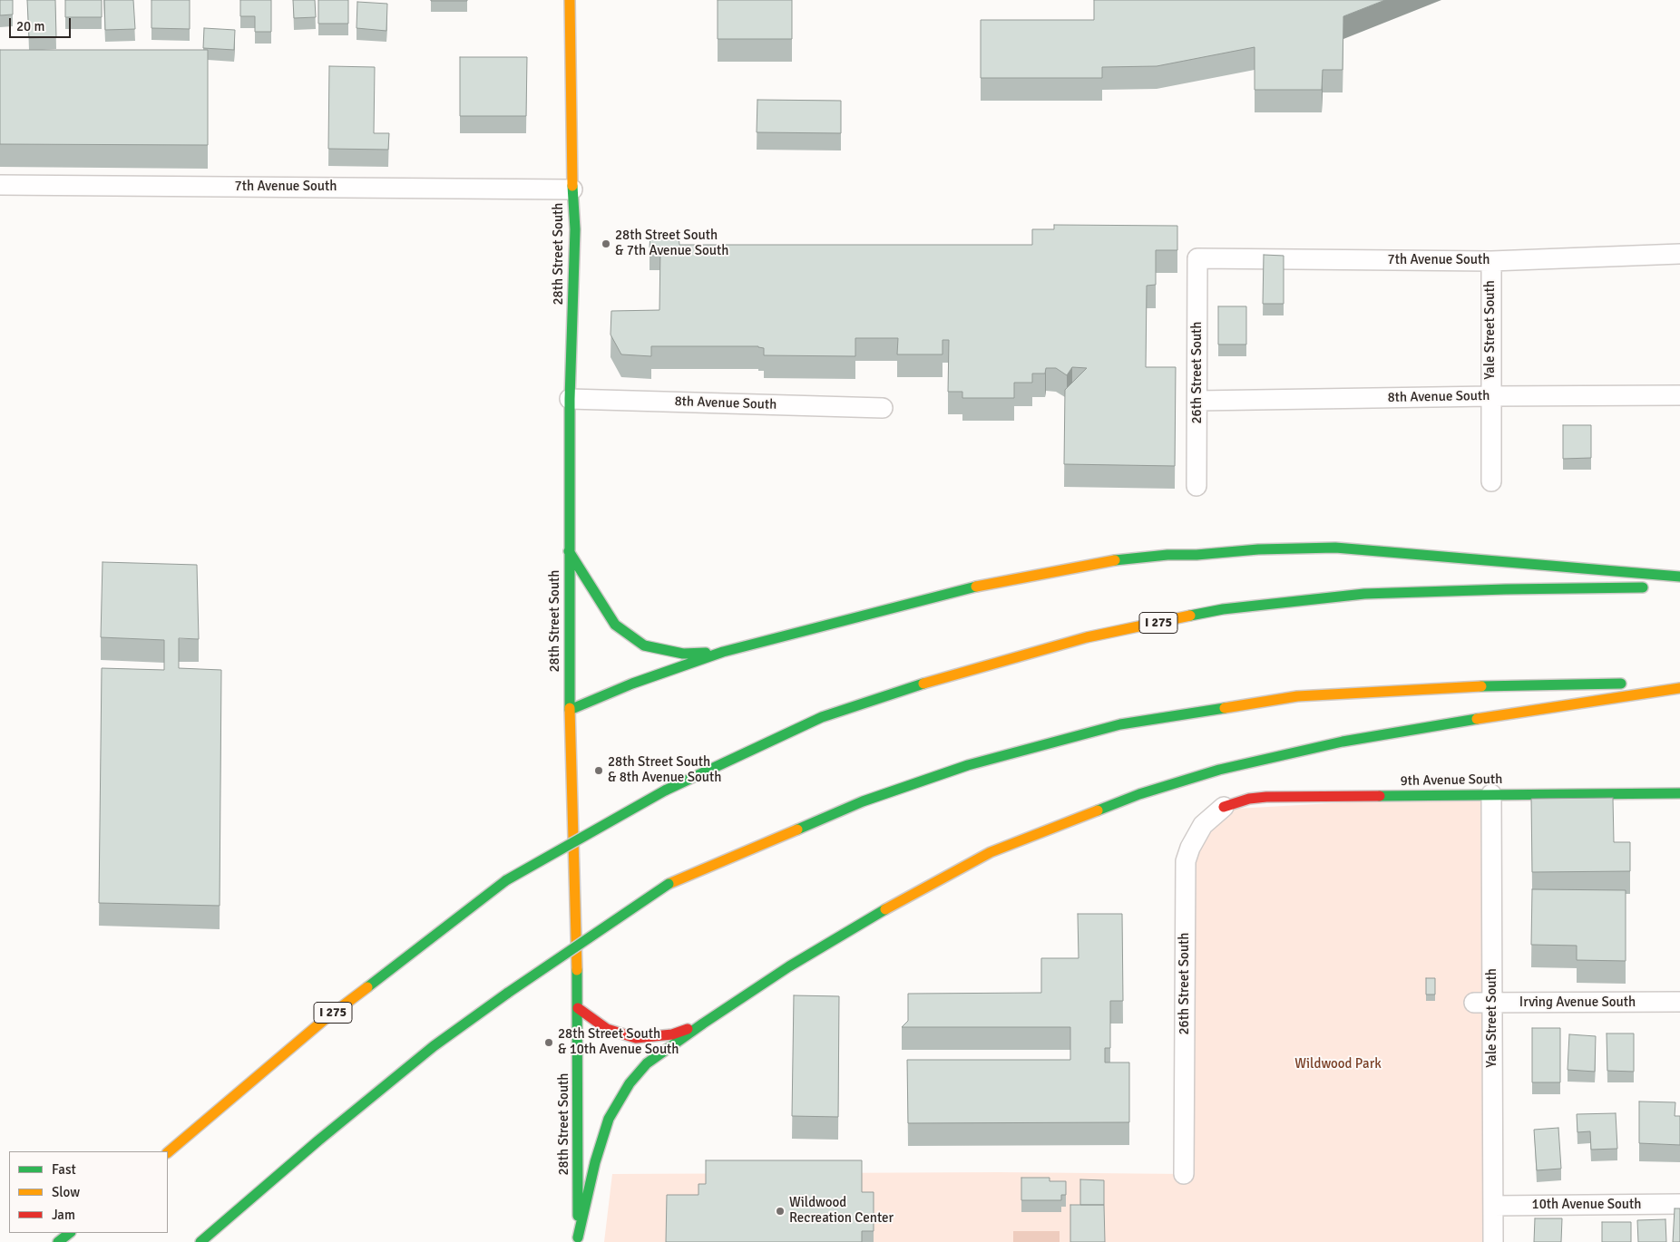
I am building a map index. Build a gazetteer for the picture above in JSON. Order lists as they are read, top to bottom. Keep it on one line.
{"streets":{"main road":["28th Street South","I 275","9th Avenue South"],"street":["7th Avenue South","Yale Street South","26th Street South","8th Avenue South","Irving Avenue South","10th Avenue South"]},"crossings":[["7th Avenue South","28th Street South"],["7th Avenue South","Yale Street South"],["7th Avenue South","26th Street South"],["28th Street South","8th Avenue South"],["Yale Street South","8th Avenue South"],["Yale Street South","9th Avenue South"],["Yale Street South","Irving Avenue South"],["Yale Street South","10th Avenue South"],["26th Street South","8th Avenue South"],["26th Street South","9th Avenue South"]],"parks":["Wildwood Park"],"places":["28th Street South & 7th Avenue South","28th Street South & 8th Avenue South","28th Street South & 10th Avenue South","Wildwood Recreation Center"],"legend":["Fast","Slow","Jam"],"scale_bar":"20 m"}
